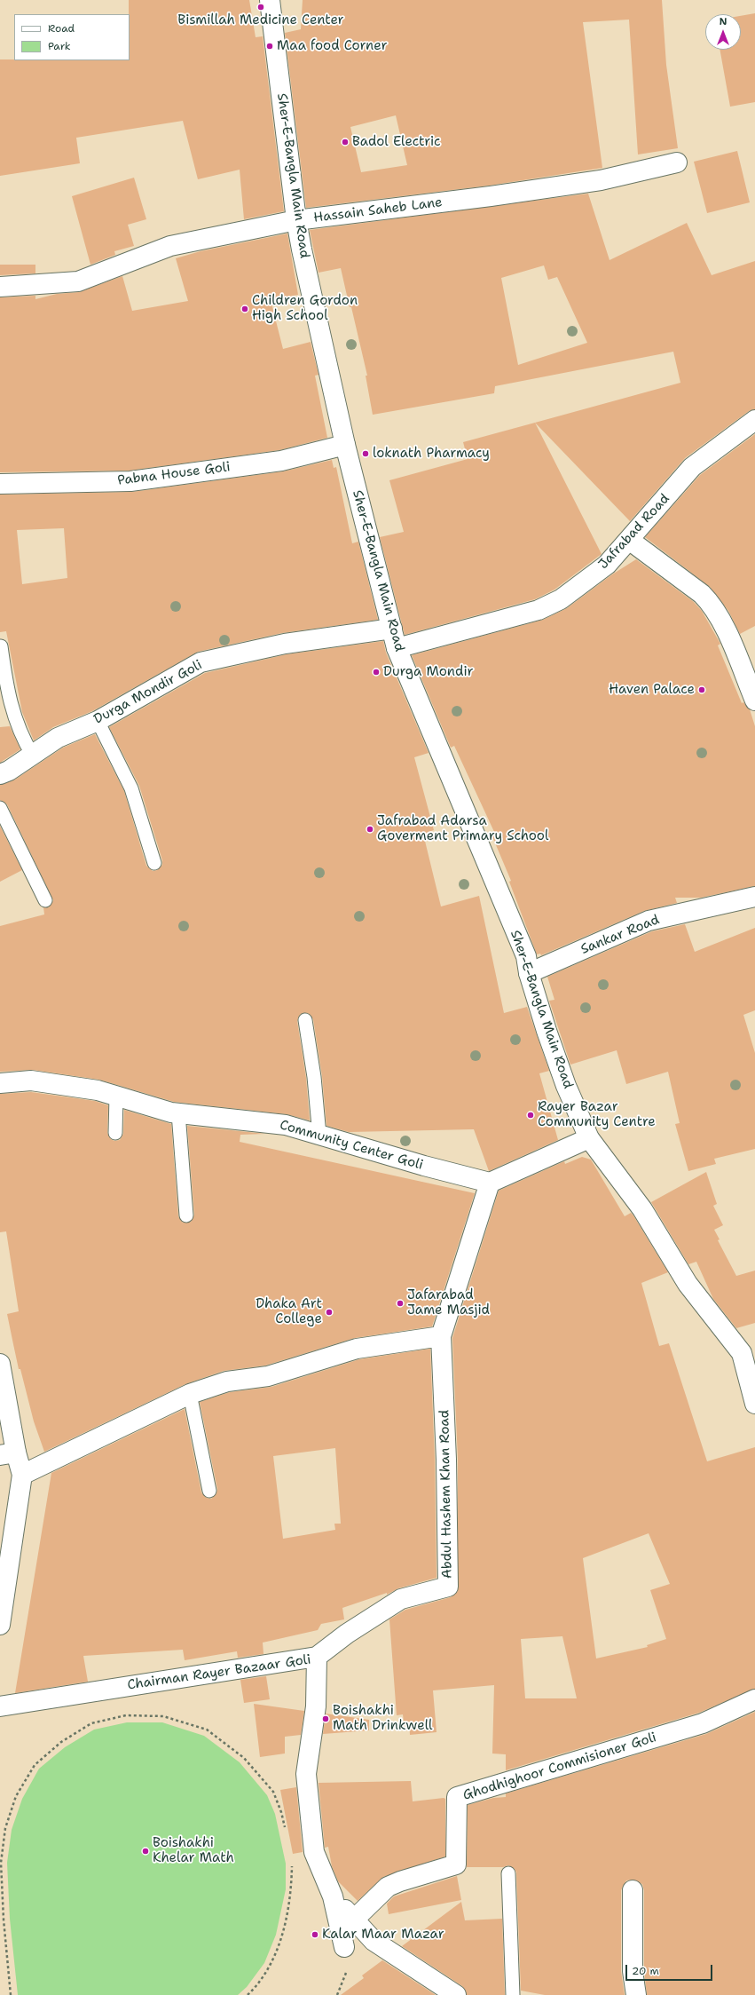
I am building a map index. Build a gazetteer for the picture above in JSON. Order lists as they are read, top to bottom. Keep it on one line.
{"streets":{"street":["Sher-E-Bangla Main Road","Hassain Saheb Lane","Pabna House Goli","Jafrabad Road","Durga Mondir Goli","Sankar Road","Community Center Goli","Abdul Hashem Khan Road","Chairman Rayer Bazaar Goli","Ghodhighoor Commisioner Goli"]},"crossings":[["Sher-E-Bangla Main Road","Hassain Saheb Lane"],["Sher-E-Bangla Main Road","Pabna House Goli"],["Sher-E-Bangla Main Road","Jafrabad Road"],["Sher-E-Bangla Main Road","Durga Mondir Goli"],["Sher-E-Bangla Main Road","Sankar Road"],["Abdul Hashem Khan Road","Chairman Rayer Bazaar Goli"]],"places":["Bismillah Medicine Center","Maa food Corner","Badol Electric","Children Gordon High School","loknath Pharmacy","Durga Mondir","Haven Palace","Jafrabad Adarsa Goverment Primary School","Rayer Bazar Community Centre","Jafarabad Jame Masjid","Dhaka Art College","Boishakhi Math Drinkwell","Boishakhi Khelar Math","Kalar Maar Mazar"],"legend":["Road","Park"],"scale_bar":"20 m","north":"top"}
